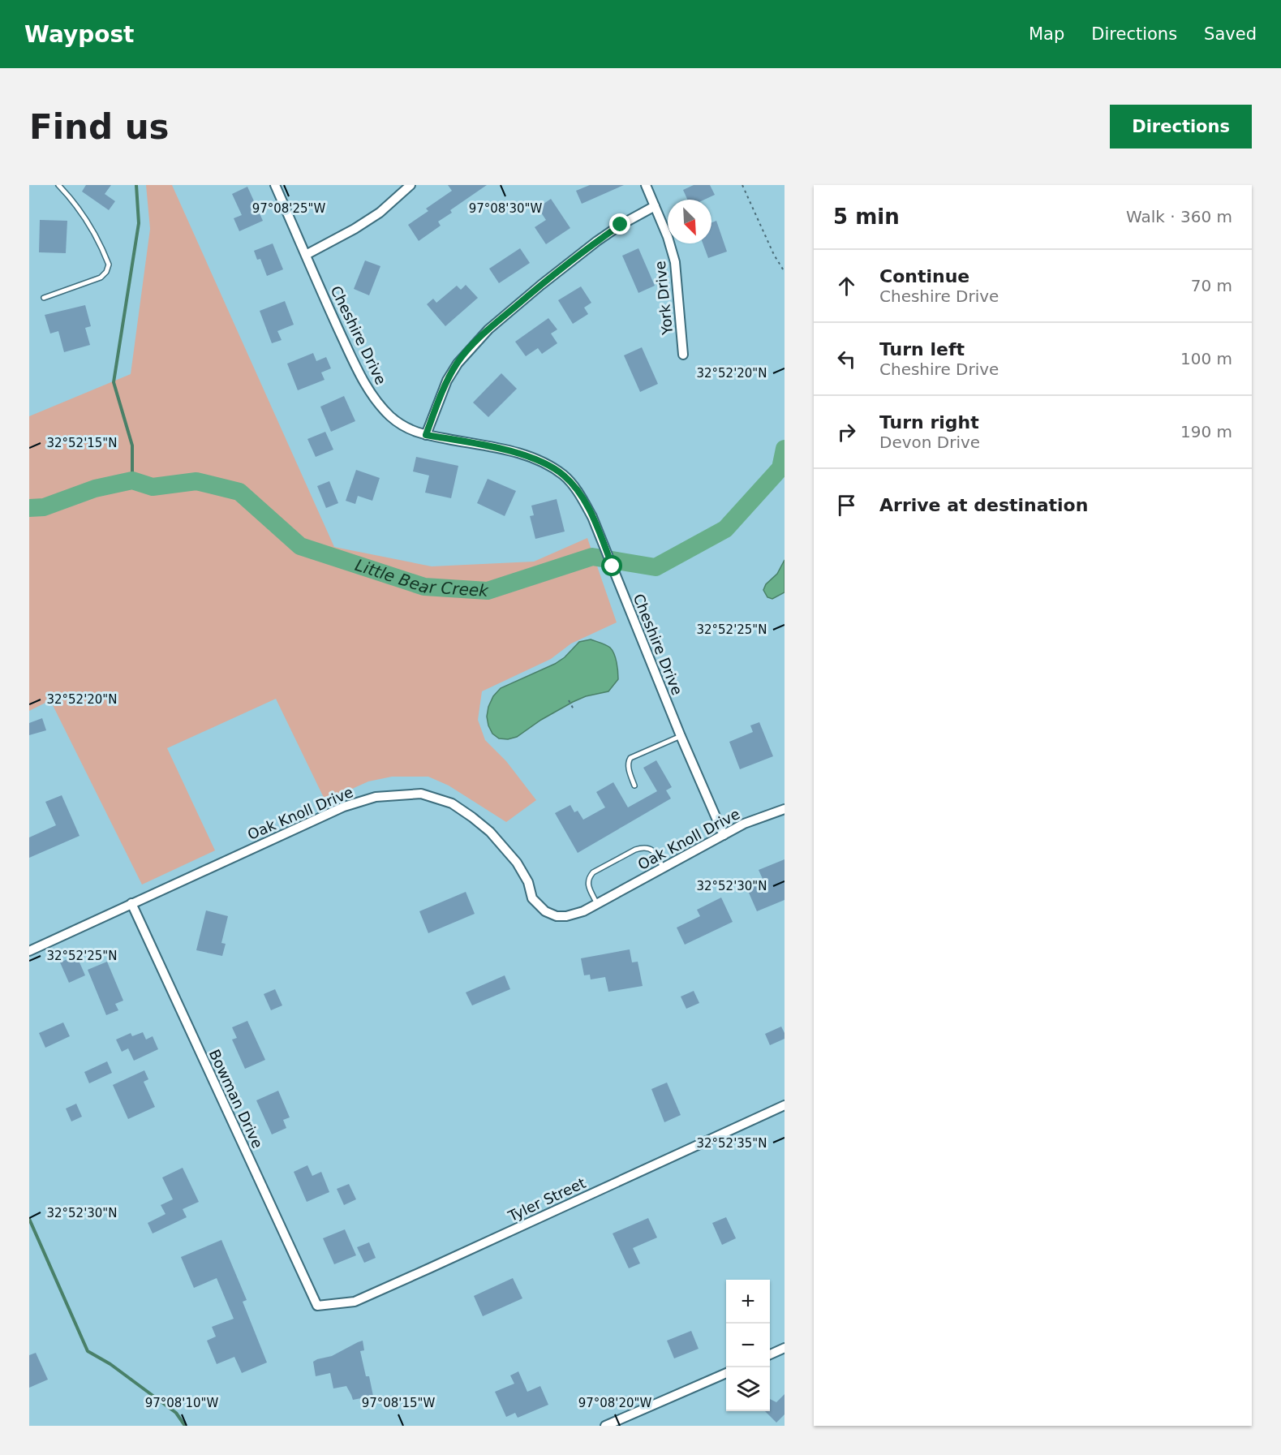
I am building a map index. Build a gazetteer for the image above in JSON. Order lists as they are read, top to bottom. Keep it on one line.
{"streets":{"street":["York Drive","Cheshire Drive","Oak Knoll Drive","Bowman Drive","Tyler Street"]},"crossings":[["Cheshire Drive","Oak Knoll Drive"],["Oak Knoll Drive","Bowman Drive"],["Bowman Drive","Tyler Street"]],"water":["Little Bear Creek"],"north":"bottom right","page":{"header":"Waypost","nav":["Map","Directions","Saved"],"buttons":"Directions","title":"Find us","heading":["5 min","Walk · 360 m"],"list":[["Continue","Cheshire Drive","70 m"],["Turn left","Cheshire Drive","100 m"],["Turn right","Devon Drive","190 m"],"Arrive at destination"],"map_buttons":["+","−"]},"coordinates":["97°08'25\"W","97°08'30\"W","32°52'20\"N","32°52'15\"N","32°52'25\"N","32°52'30\"N","32°52'35\"N","97°08'10\"W","97°08'15\"W","97°08'20\"W"]}
